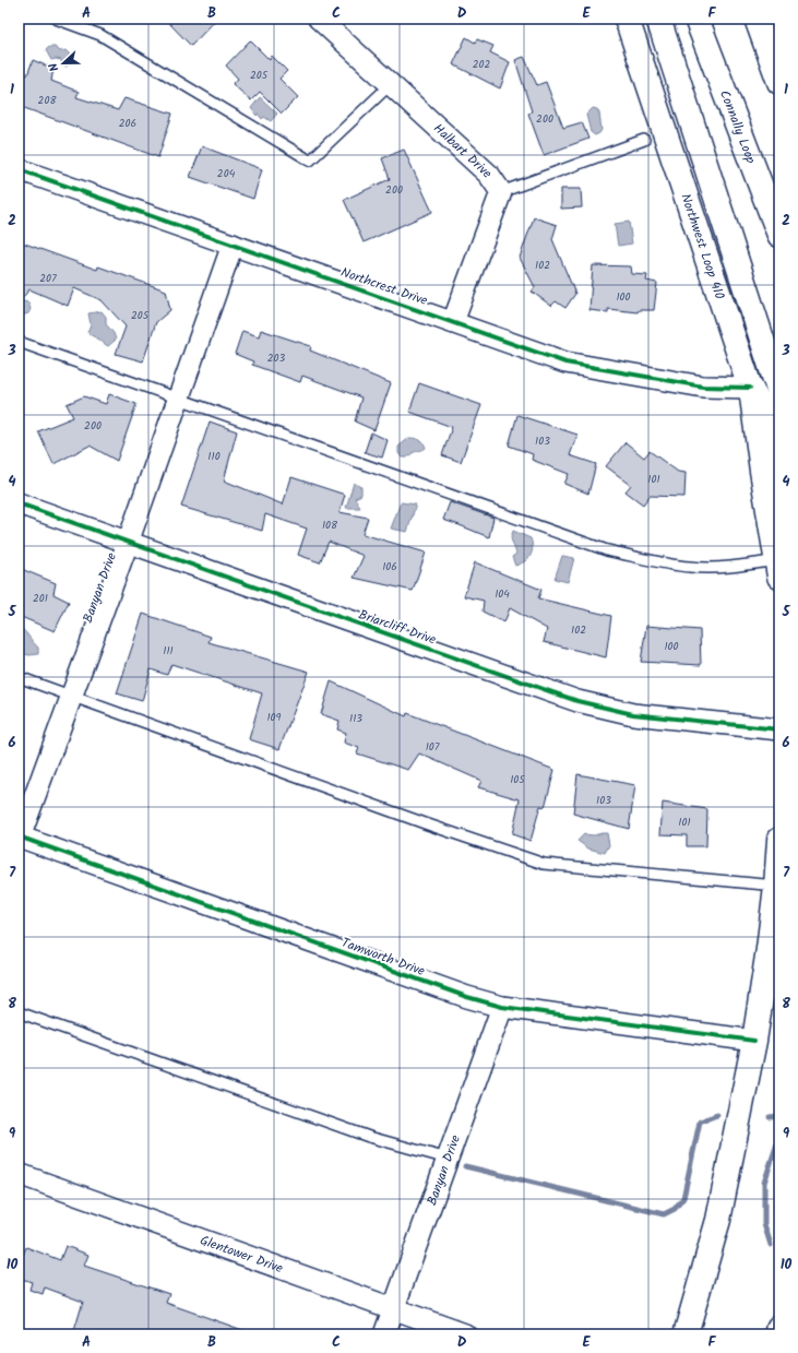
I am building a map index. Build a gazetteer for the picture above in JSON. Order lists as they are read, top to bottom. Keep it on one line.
{"streets":{"main road":["Connally Loop","Northwest Loop 410"],"street":["Halbart Drive","Northcrest Drive","Banyan Drive","Briarcliff Drive","Tamworth Drive","Glentower Drive"]},"crossings":[["Northwest Loop 410","Northcrest Drive"],["Northcrest Drive","Banyan Drive"],["Banyan Drive","Briarcliff Drive"],["Banyan Drive","Tamworth Drive"],["Banyan Drive","Glentower Drive"]],"house_numbers":["202","205","208","200","206","204","200","102","207","100","205","203","200","103","110","101","108","106","104","201","102","100","111","109","113","107","105","103","101"],"north":"left","grid":{"columns":["A","B","C","D","E","F"],"rows":["1","2","3","4","5","6","7","8","9","10"]}}
